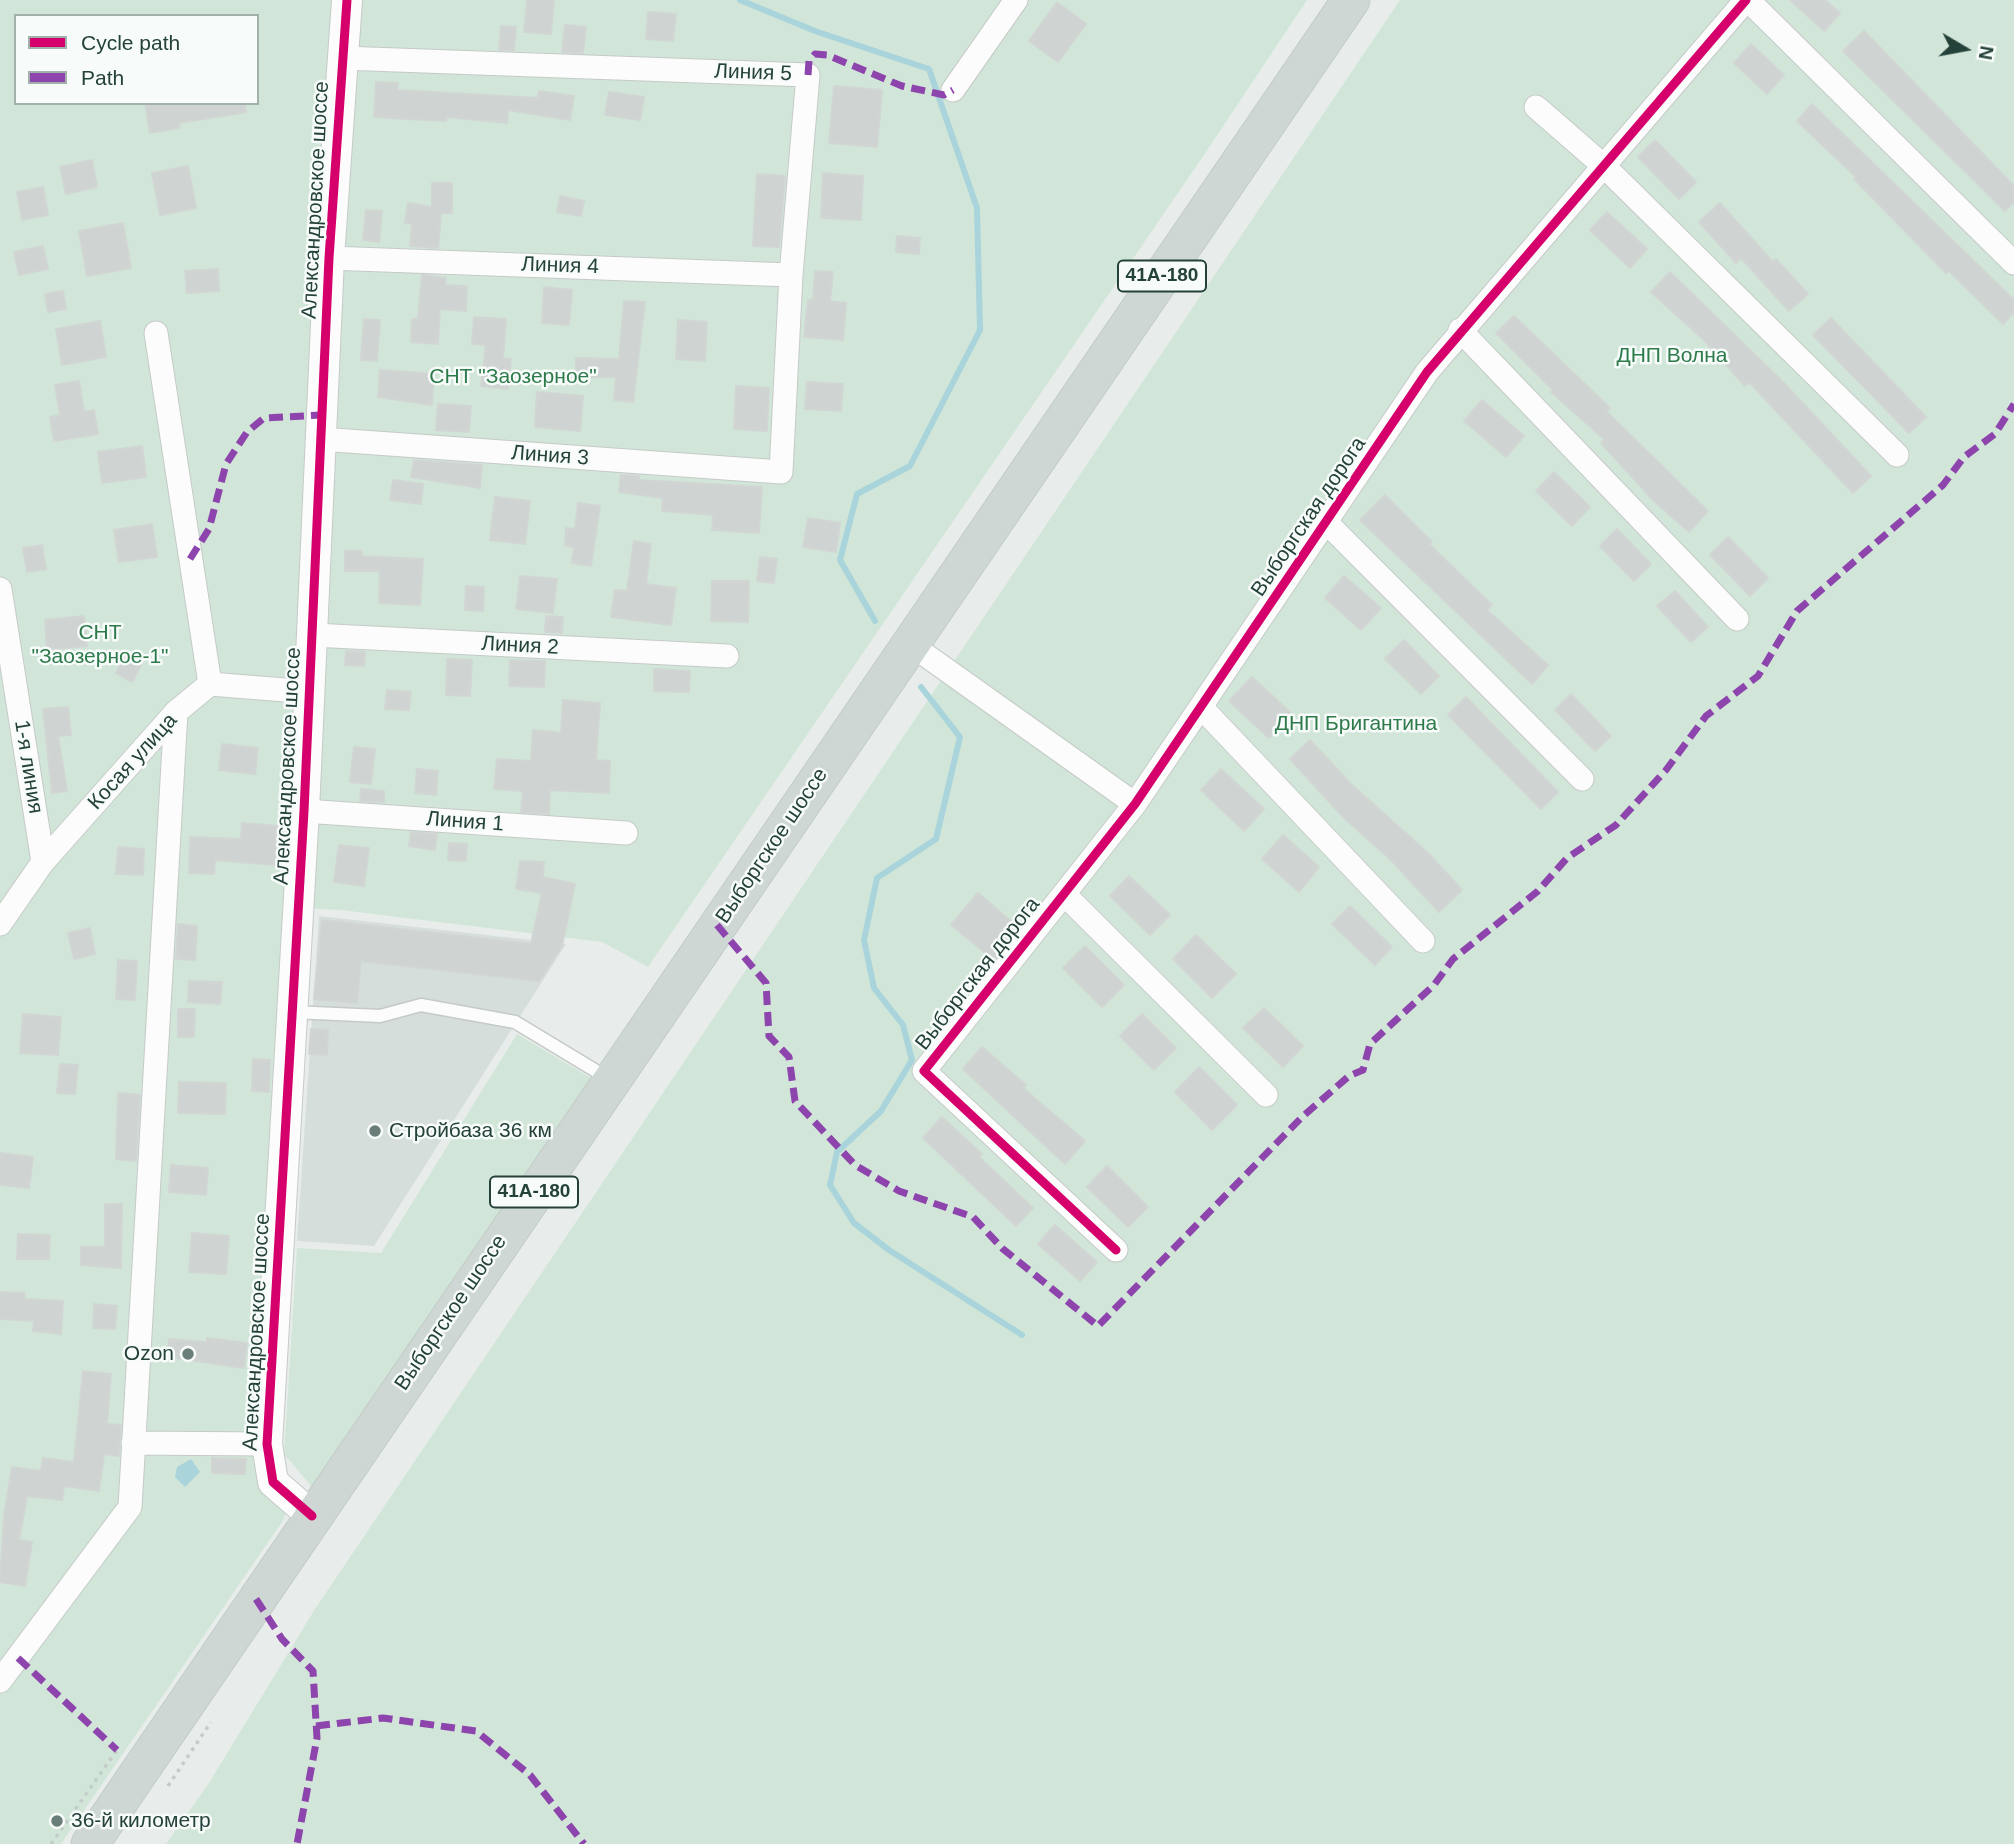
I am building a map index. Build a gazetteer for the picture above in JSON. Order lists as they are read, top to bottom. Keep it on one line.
{"streets":{"main road":["41А-180","Выборгское шоссе"],"street":["Линия 5","Александровское шоссе","Линия 4","Линия 3","Выборгская дорога","Линия 2","Косая улица","1-я линия","Линия 1"]},"crossings":[["Линия 5","Александровское шоссе"],["Линия 5","Линия 4"],["Линия 5","Линия 3"],["Александровское шоссе","Линия 4"],["Александровское шоссе","Линия 3"],["Александровское шоссе","Линия 2"],["Александровское шоссе","Линия 1"],["Александровское шоссе","Выборгское шоссе"],["Косая улица","1-я линия"]],"parks":["ДНП Волна","СНТ \"Заозерное\"","СНТ \"Заозерное-1\"","ДНП Бригантина"],"places":["Стройбаза 36 км","Ozon","36-й километр"],"legend":["Cycle path","Path"],"north":"right"}
